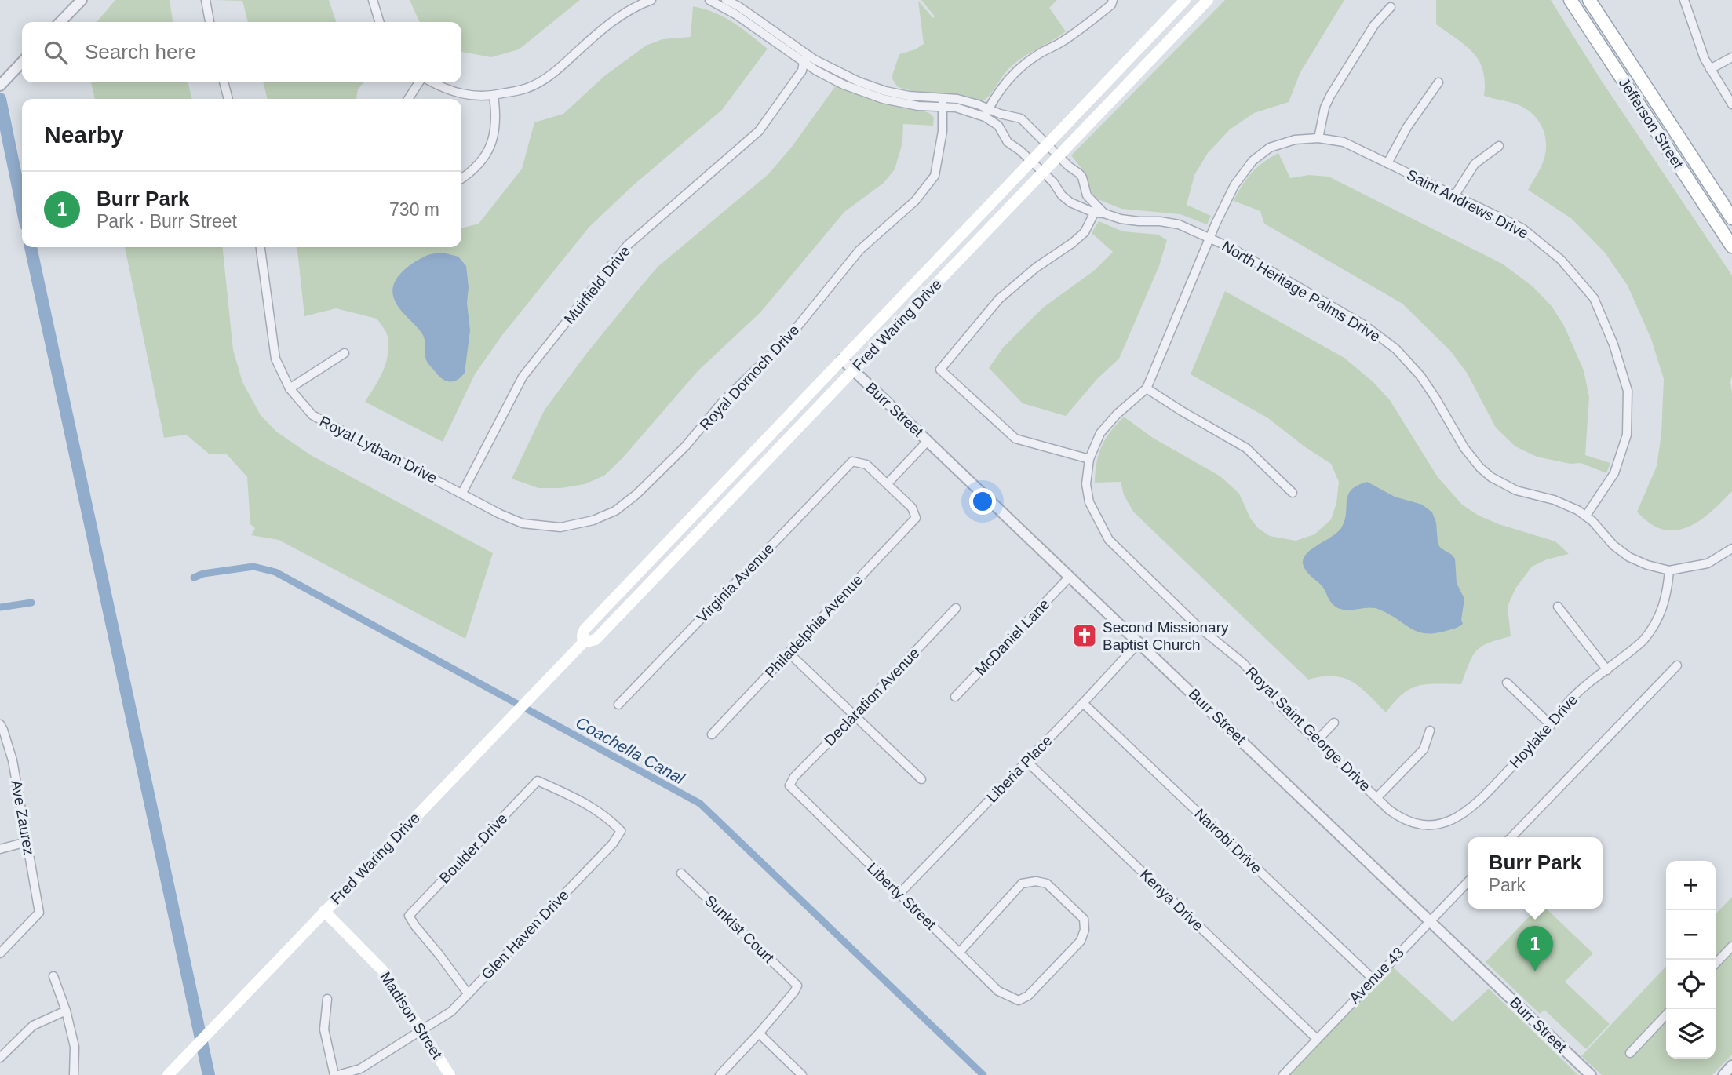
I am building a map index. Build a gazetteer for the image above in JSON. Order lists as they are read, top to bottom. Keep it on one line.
{"streets":{"main road":["Jefferson Street","Fred Waring Drive","Madison Street"],"street":["Saint Andrews Drive","Muirfield Drive","North Heritage Palms Drive","Royal Dornoch Drive","Burr Street","Royal Lytham Drive","Virginia Avenue","Philadelphia Avenue","McDaniel Lane","Declaration Avenue","Royal Saint George Drive","Hoylake Drive","Liberia Place","Ave Zaurez","Nairobi Drive","Boulder Drive","Liberty Street","Kenya Drive","Sunkist Court","Glen Haven Drive","Avenue 43"]},"crossings":[["Saint Andrews Drive","North Heritage Palms Drive"],["Saint Andrews Drive","Royal Saint George Drive"],["Muirfield Drive","Royal Dornoch Drive"],["Muirfield Drive","Royal Lytham Drive"],["North Heritage Palms Drive","Fred Waring Drive"],["North Heritage Palms Drive","Hoylake Drive"],["Fred Waring Drive","Burr Street"],["Fred Waring Drive","Madison Street"],["Royal Dornoch Drive","Royal Lytham Drive"],["Burr Street","McDaniel Lane"],["Burr Street","Liberia Place"],["Burr Street","Avenue 43"],["Virginia Avenue","Philadelphia Avenue"],["Declaration Avenue","Liberty Street"],["Royal Saint George Drive","Hoylake Drive"],["Liberia Place","Nairobi Drive"],["Liberia Place","Liberty Street"],["Liberia Place","Kenya Drive"],["Nairobi Drive","Avenue 43"],["Boulder Drive","Glen Haven Drive"],["Kenya Drive","Avenue 43"],["Glen Haven Drive","Madison Street"]],"water":["Coachella Canal"],"places":{"church":["Second Missionary Baptist Church"]},"page":{"search":"Search here","heading":"Nearby","list":[{"mark":"1","name":"Burr Park","note":"Park · Burr Street","value":"730 m"}],"popup":["Burr Park","Park"],"map_buttons":["+","−"],"pins":"1"}}
